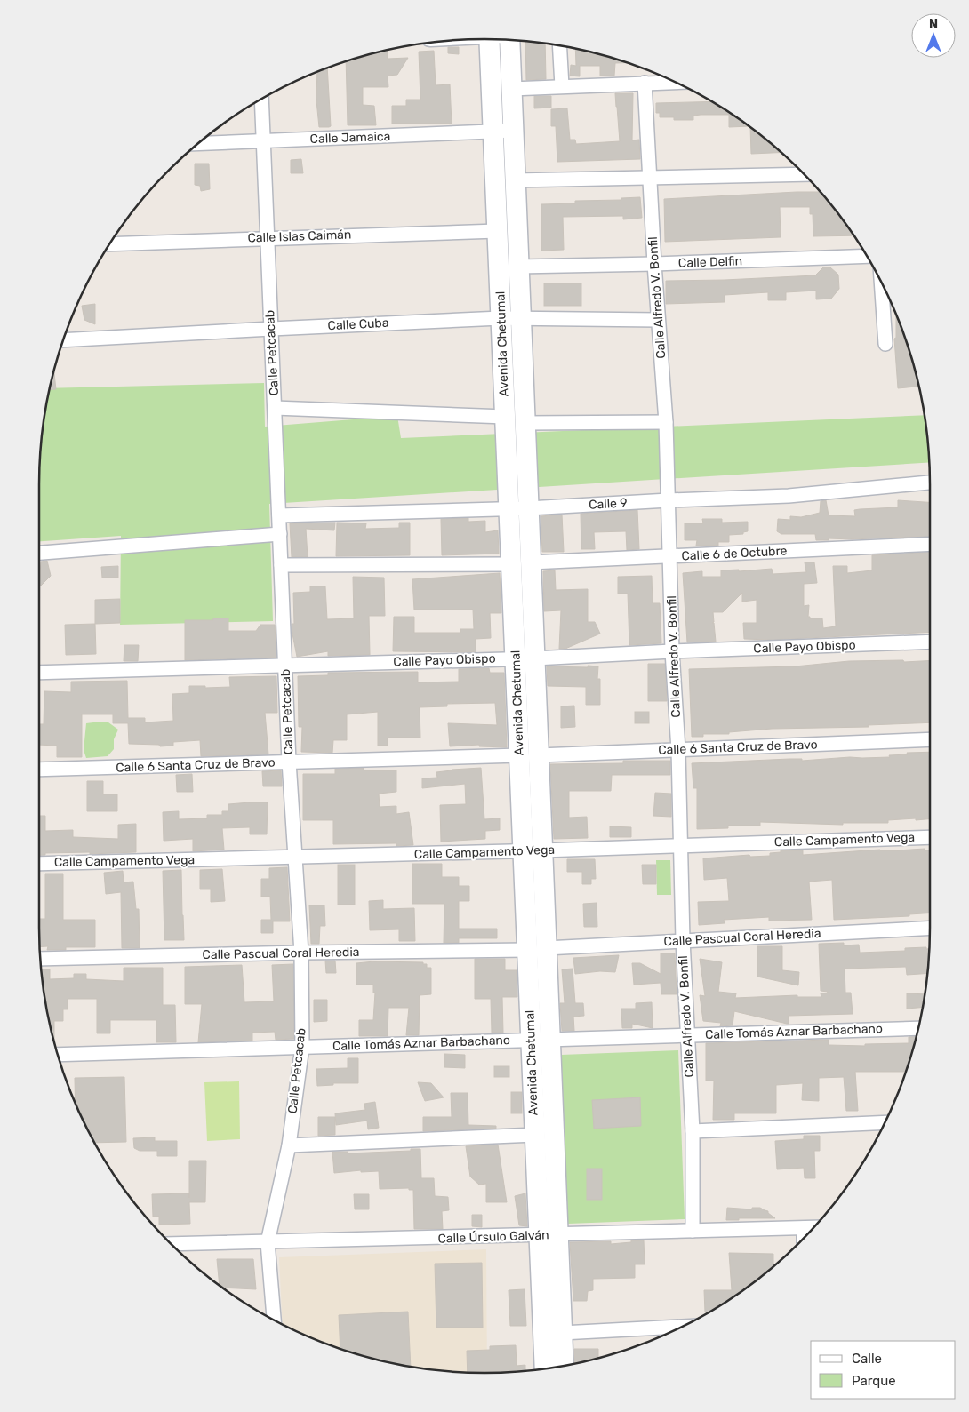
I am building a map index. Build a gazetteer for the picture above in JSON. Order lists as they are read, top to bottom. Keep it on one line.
{"streets":{"main road":["Avenida Chetumal"],"street":["Calle Jamaica","Calle Islas Caimán","Calle Delfin","Calle Alfredo V. Bonfil","Calle Cuba","Calle Petcacab","Calle 9","Calle 6 de Octubre","Calle Payo Obispo","Calle 6 Santa Cruz de Bravo","Calle Campamento Vega","Calle Pascual Coral Heredia","Calle Tomás Aznar Barbachano","Calle Úrsulo Galván"]},"crossings":[["Calle Jamaica","Avenida Chetumal"],["Calle Jamaica","Calle Petcacab"],["Calle Islas Caimán","Avenida Chetumal"],["Calle Islas Caimán","Calle Petcacab"],["Calle Delfin","Calle Alfredo V. Bonfil"],["Calle Delfin","Avenida Chetumal"],["Calle Alfredo V. Bonfil","Calle Cuba"],["Calle Alfredo V. Bonfil","Calle 9"],["Calle Alfredo V. Bonfil","Calle 6 de Octubre"],["Calle Alfredo V. Bonfil","Calle Payo Obispo"],["Calle Alfredo V. Bonfil","Calle 6 Santa Cruz de Bravo"],["Calle Alfredo V. Bonfil","Calle Campamento Vega"],["Calle Alfredo V. Bonfil","Calle Pascual Coral Heredia"],["Calle Alfredo V. Bonfil","Calle Tomás Aznar Barbachano"],["Calle Alfredo V. Bonfil","Calle Úrsulo Galván"],["Calle Cuba","Avenida Chetumal"],["Calle Cuba","Calle Petcacab"],["Avenida Chetumal","Calle 9"],["Avenida Chetumal","Calle 6 de Octubre"],["Avenida Chetumal","Calle Payo Obispo"],["Avenida Chetumal","Calle 6 Santa Cruz de Bravo"],["Avenida Chetumal","Calle Campamento Vega"],["Avenida Chetumal","Calle Pascual Coral Heredia"],["Avenida Chetumal","Calle Tomás Aznar Barbachano"],["Avenida Chetumal","Calle Úrsulo Galván"],["Calle Petcacab","Calle 9"],["Calle Petcacab","Calle 6 de Octubre"],["Calle Petcacab","Calle Payo Obispo"],["Calle Petcacab","Calle 6 Santa Cruz de Bravo"],["Calle Petcacab","Calle Campamento Vega"],["Calle Petcacab","Calle Pascual Coral Heredia"],["Calle Petcacab","Calle Tomás Aznar Barbachano"],["Calle Petcacab","Calle Úrsulo Galván"]],"legend":["Calle","Parque"],"north":"top"}
